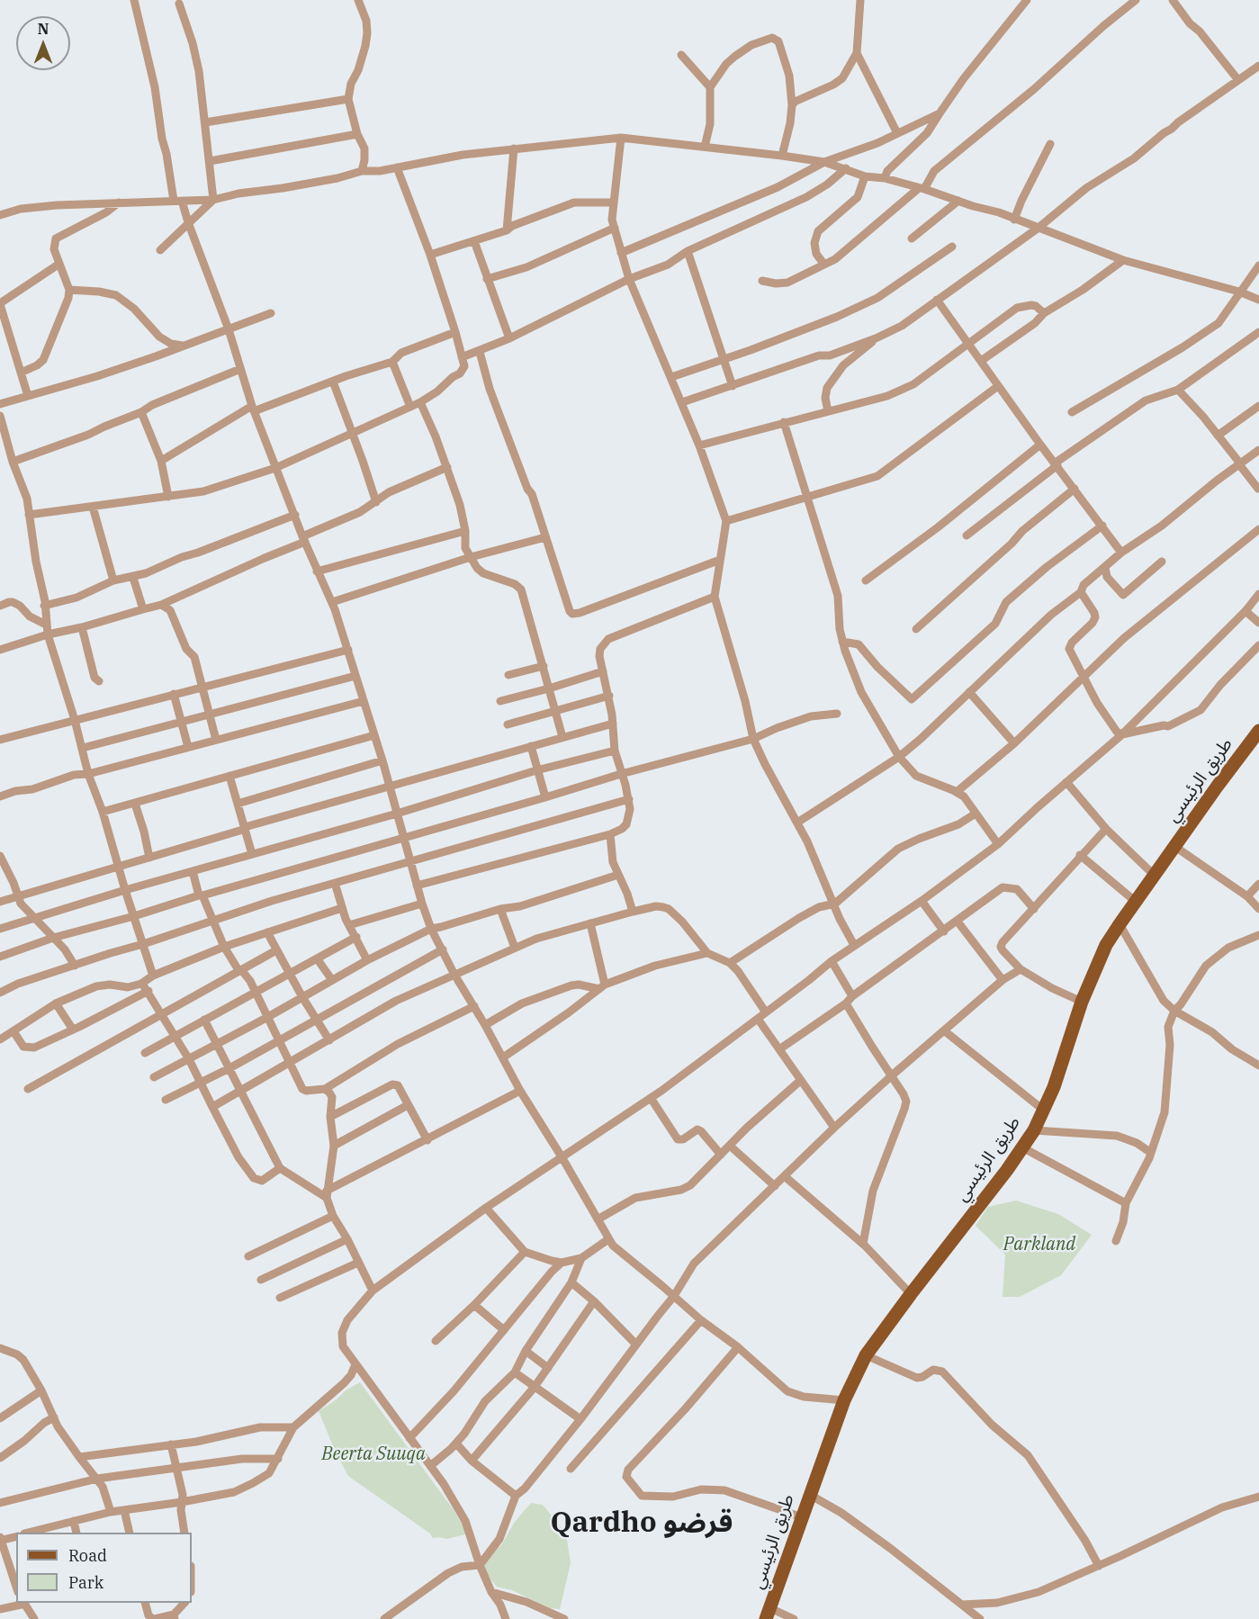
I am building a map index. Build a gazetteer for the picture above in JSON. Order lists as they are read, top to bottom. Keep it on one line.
{"streets":{"main road":["طريق الرئيسي"]},"districts":["Qardho قرضو"],"parks":["Parkland","Beerta Suuqa"],"legend":["Road","Park"],"north":"top"}
